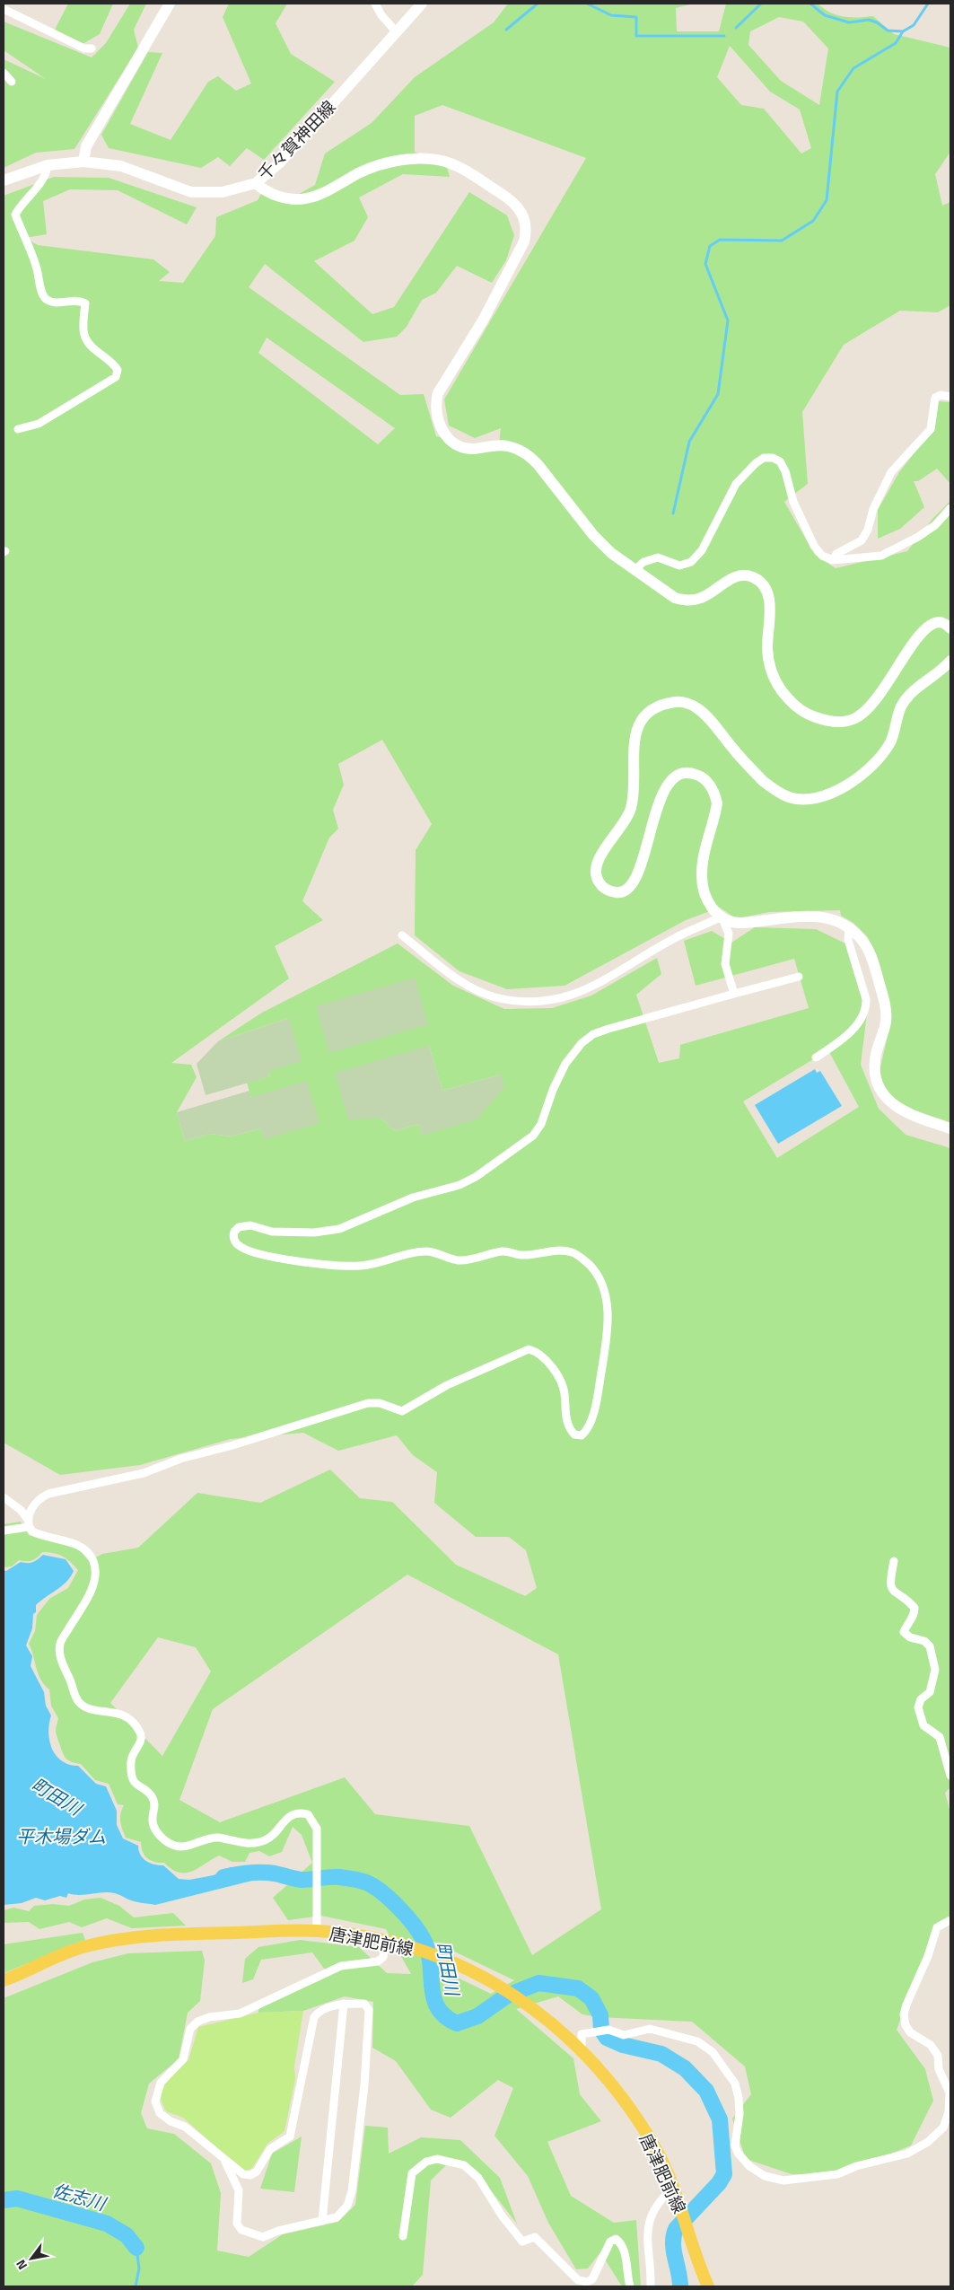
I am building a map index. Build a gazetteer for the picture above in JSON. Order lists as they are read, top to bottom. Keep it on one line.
{"streets":{"main road":["唐津肥前線"],"street":["千々賀神田線"]},"water":["町田川","平木場ダム","佐志川"],"north":"bottom left"}
